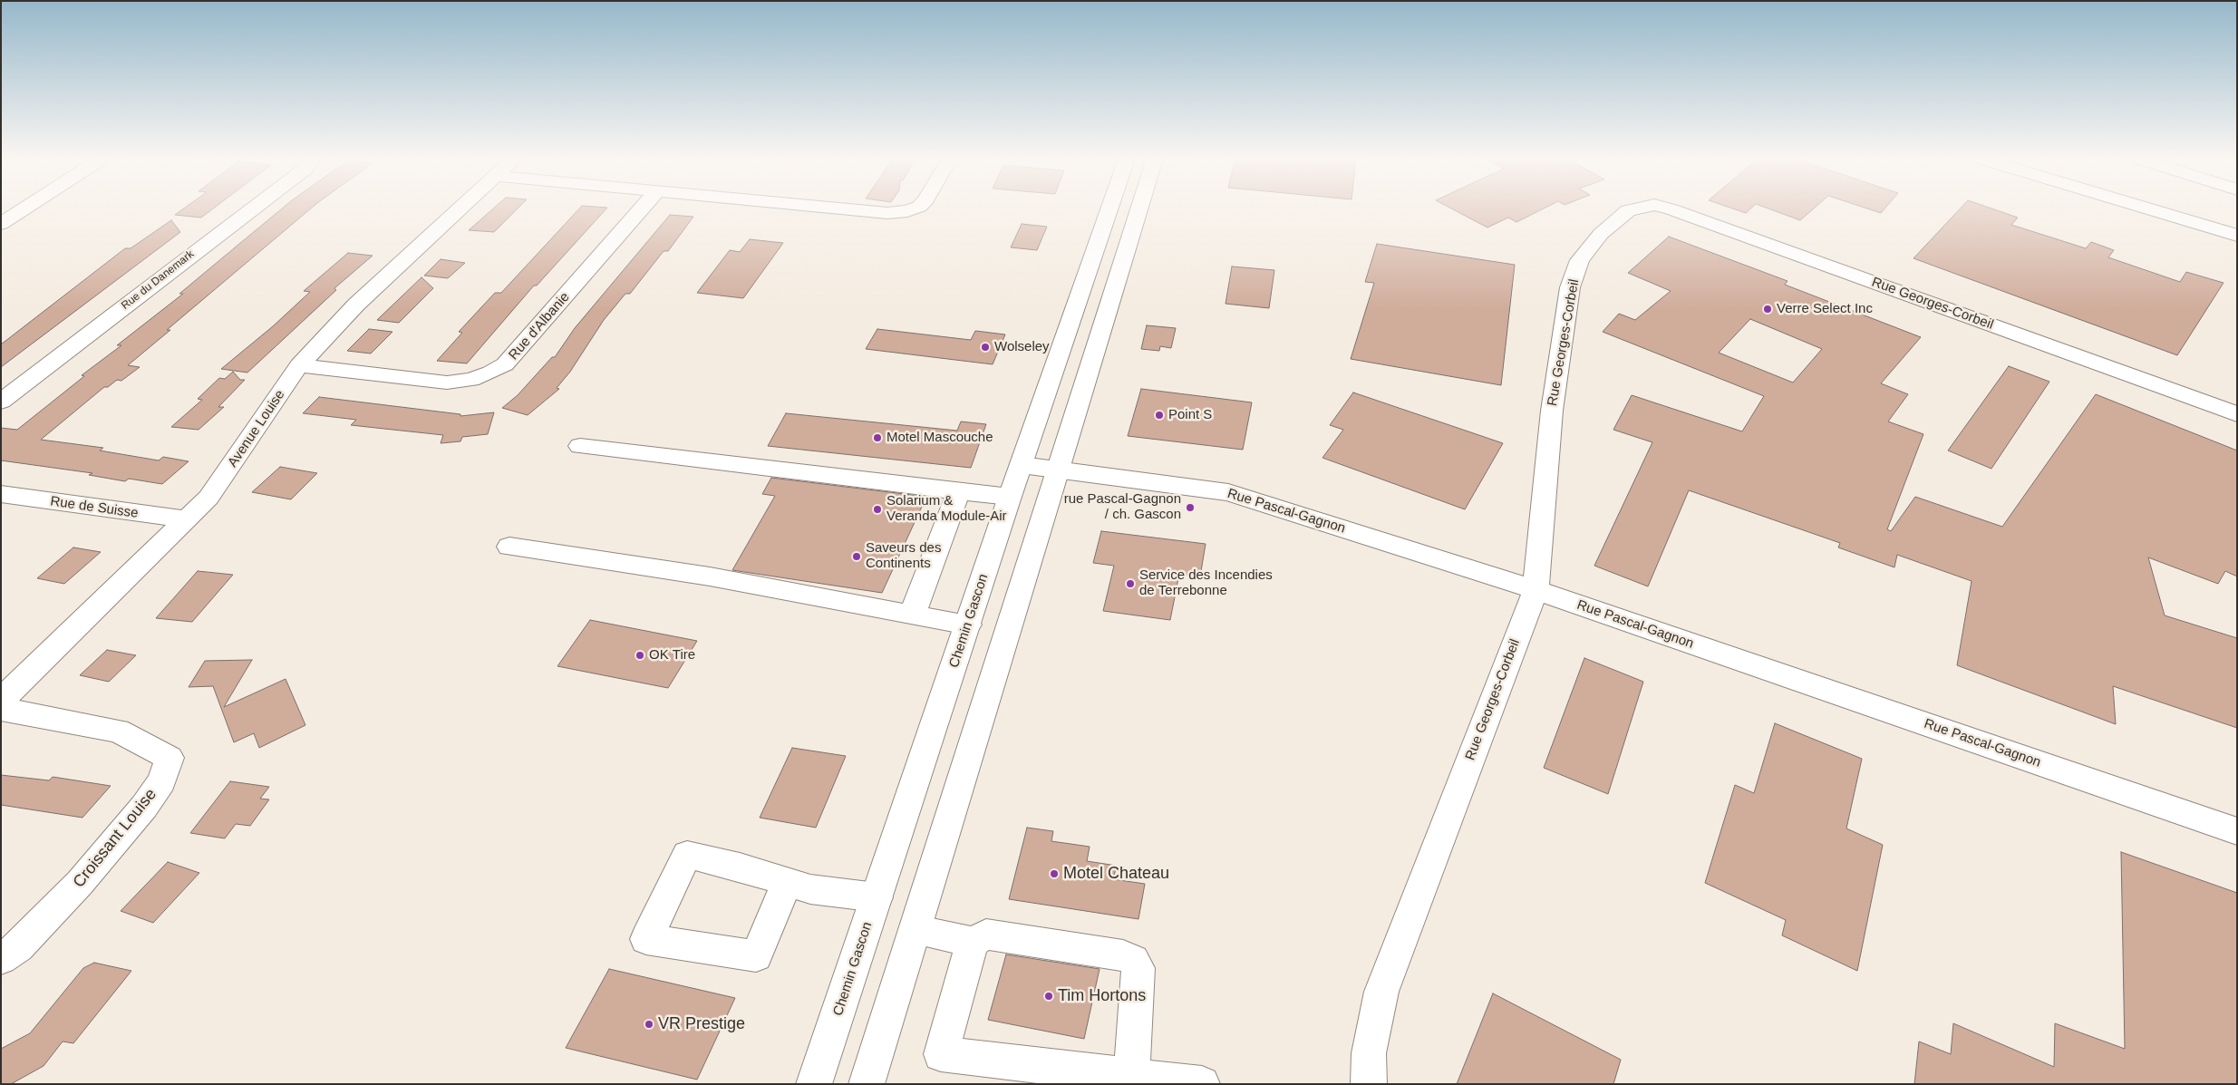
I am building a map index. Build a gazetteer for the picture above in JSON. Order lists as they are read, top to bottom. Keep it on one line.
{"streets":{"main road":["Rue du Danemark","Rue Georges-Corbeil","Rue d'Albanie","Avenue Louise","Rue de Suisse","Rue Pascal-Gagnon","Chemin Gascon","Croissant Louise"]},"crossings":[["Rue Georges-Corbeil","Rue Pascal-Gagnon"],["Rue d'Albanie","Avenue Louise"],["Avenue Louise","Rue de Suisse"],["Rue Pascal-Gagnon","Chemin Gascon"]],"places":["Verre Select Inc","Wolseley","Point S","Motel Mascouche","rue Pascal-Gagnon / ch. Gascon","Solarium & Veranda Module-Air","Saveurs des Continents","Service des Incendies de Terrebonne","OK Tire","Motel Chateau","Tim Hortons","VR Prestige"]}
